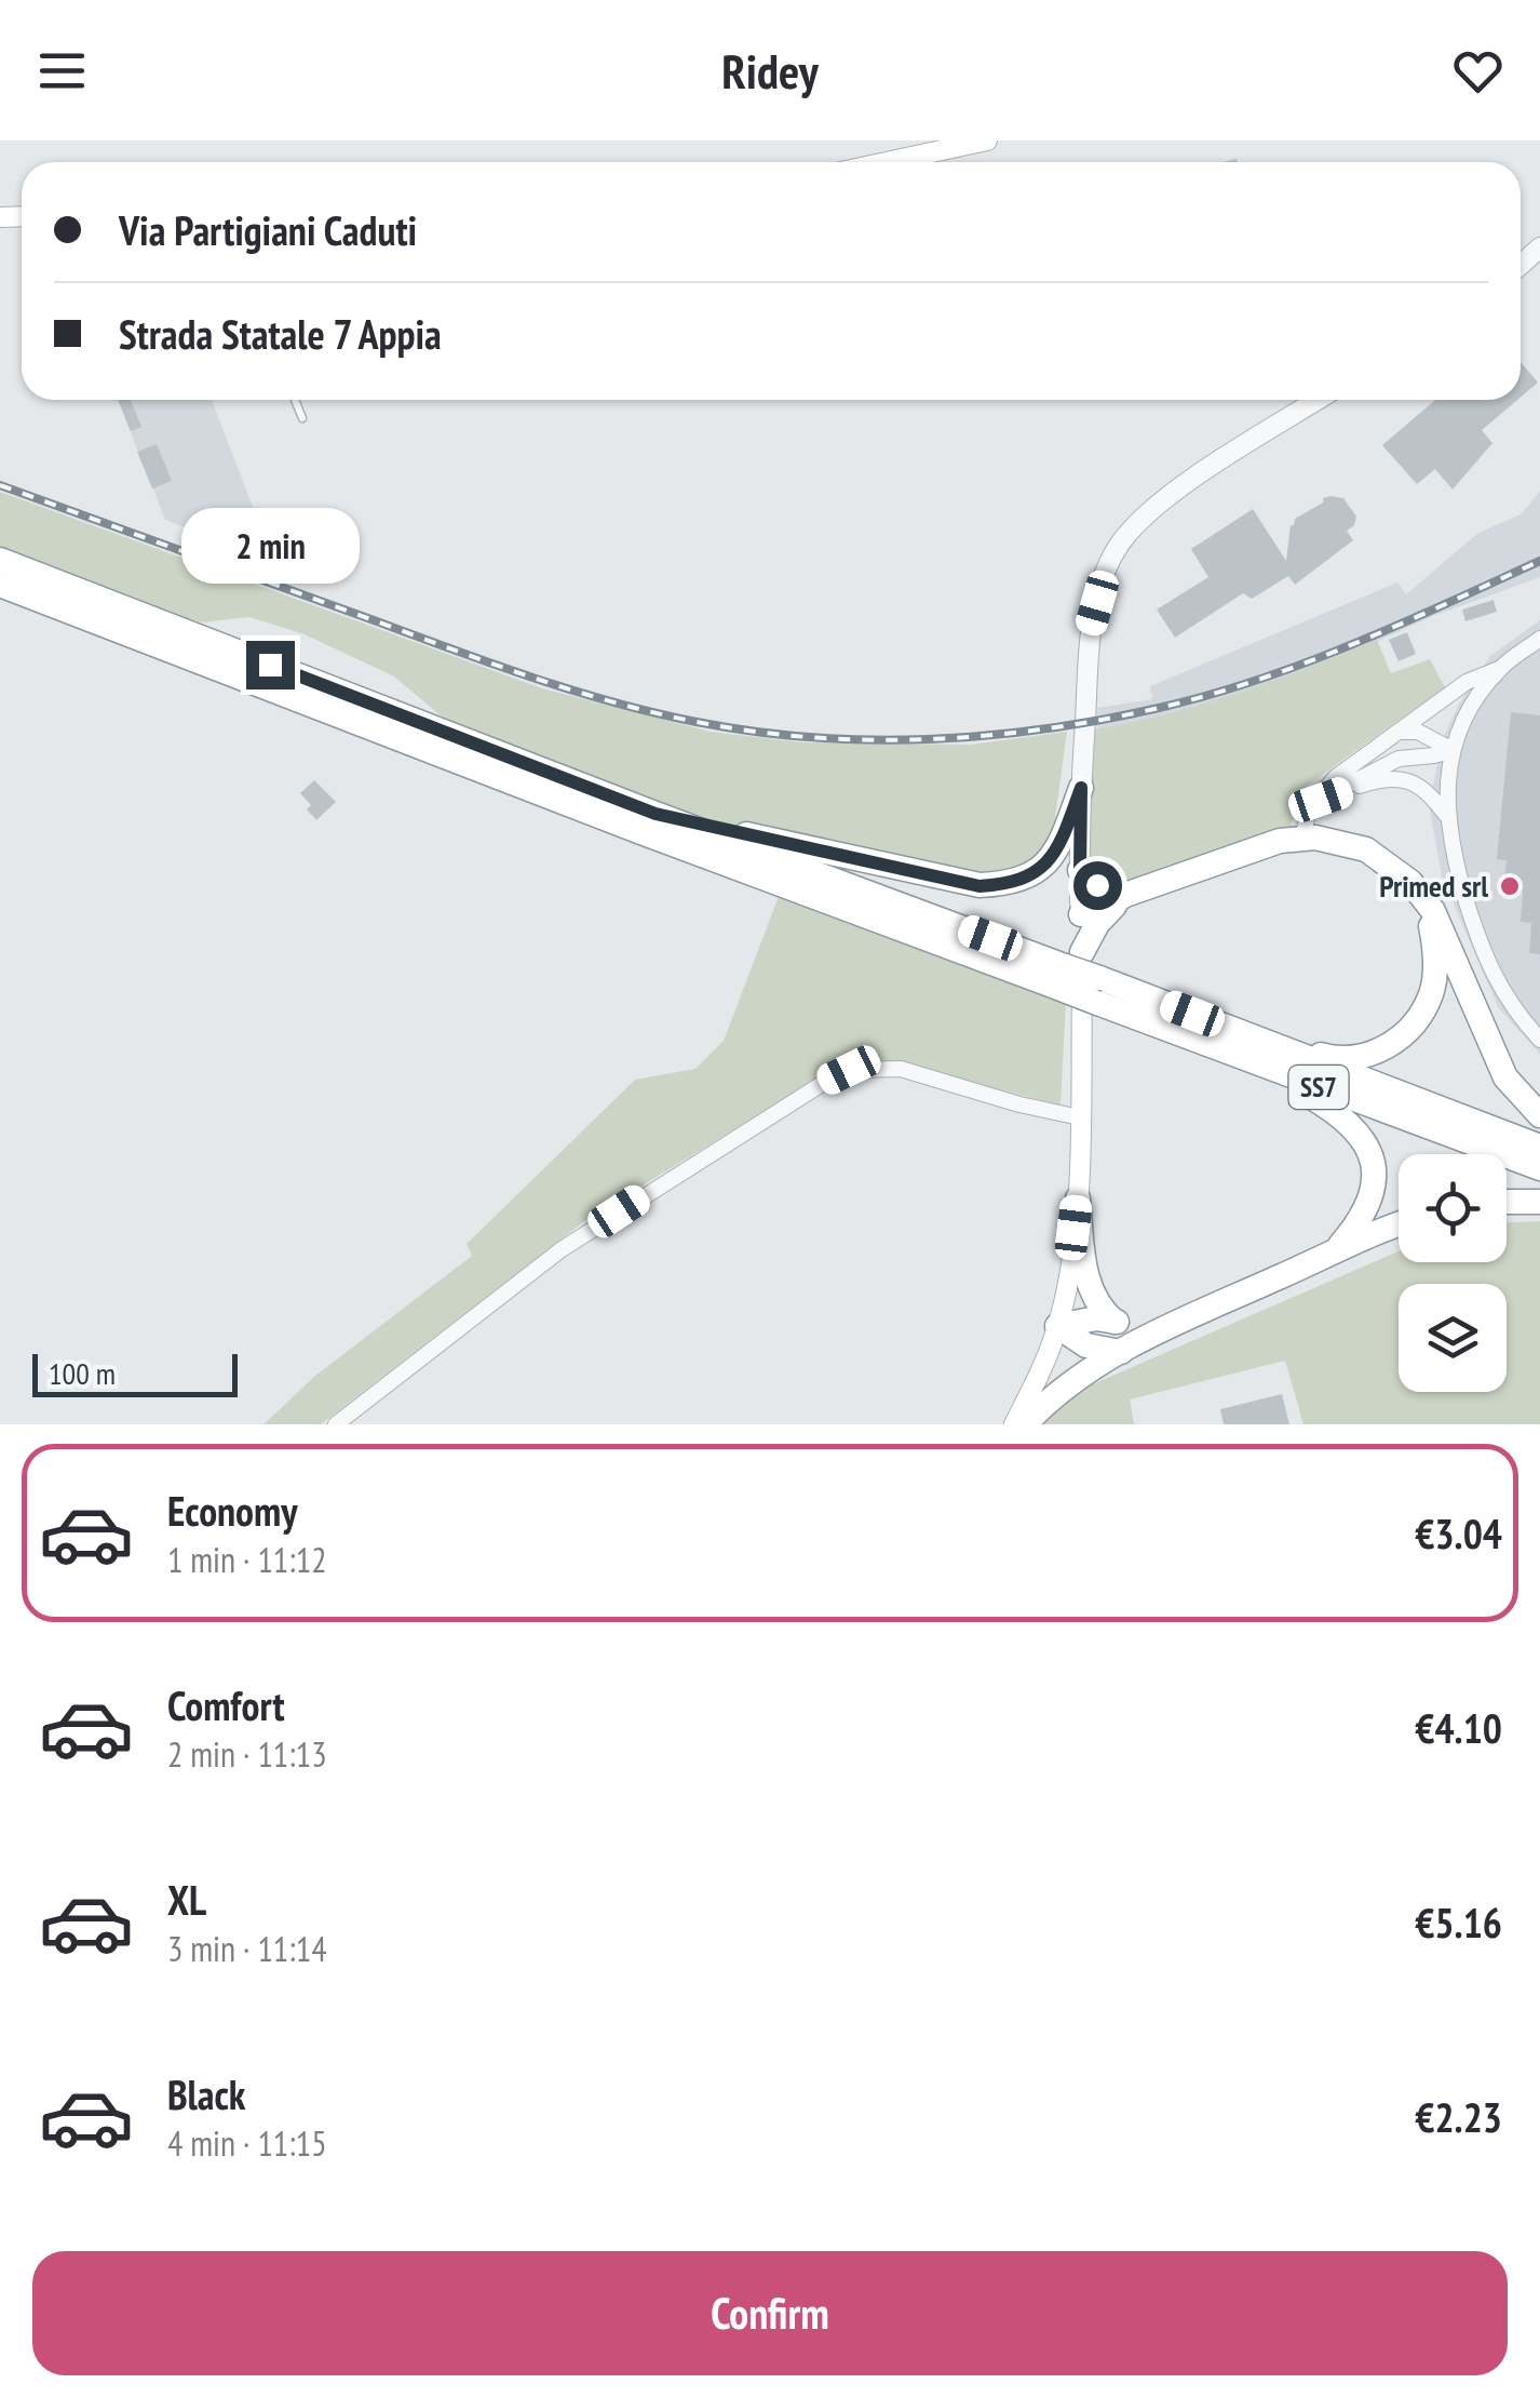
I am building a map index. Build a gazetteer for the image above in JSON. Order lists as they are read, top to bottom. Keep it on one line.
{"streets":{"highway":["SS7"]},"places":["Primed srl"],"scale_bar":"100 m","page":{"header":"Ridey","banner":["Via Partigiani Caduti","Strada Statale 7 Appia"],"bubble":"2 min","scale":"100 m","list":[{"name":"Economy","note":"1 min · 11:12","value":"€3.04"},{"name":"Comfort","note":"2 min · 11:13","value":"€4.10"},{"name":"XL","note":"3 min · 11:14","value":"€5.16"},{"name":"Black","note":"4 min · 11:15","value":"€2.23"}],"buttons":"Confirm"}}
